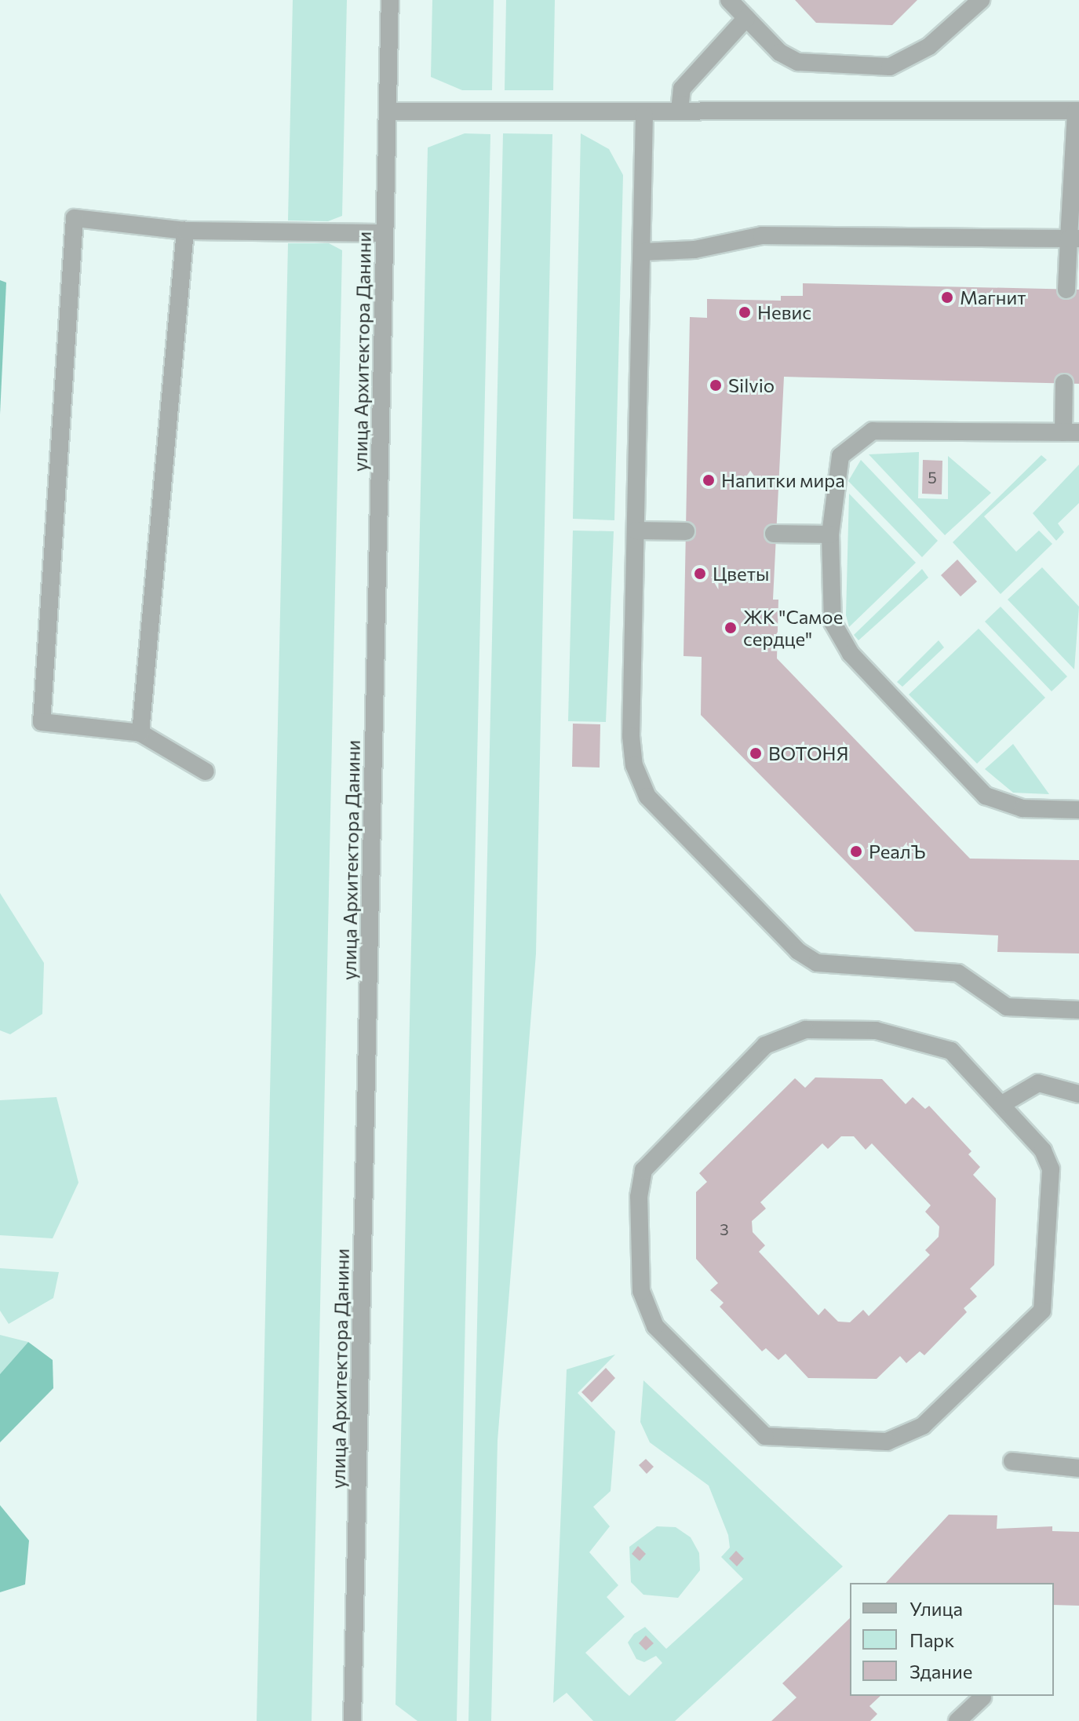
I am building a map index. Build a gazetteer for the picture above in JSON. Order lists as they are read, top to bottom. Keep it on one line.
{"streets":{"street":["улица Архитектора Данини"]},"places":["Магнит","Невис","Silvio","Напитки мира","Цветы","ЖК \"Самое сердце\"","ВОТОНЯ","РеалЪ"],"house_numbers":["5","3"],"legend":["Улица","Парк","Здание"]}
